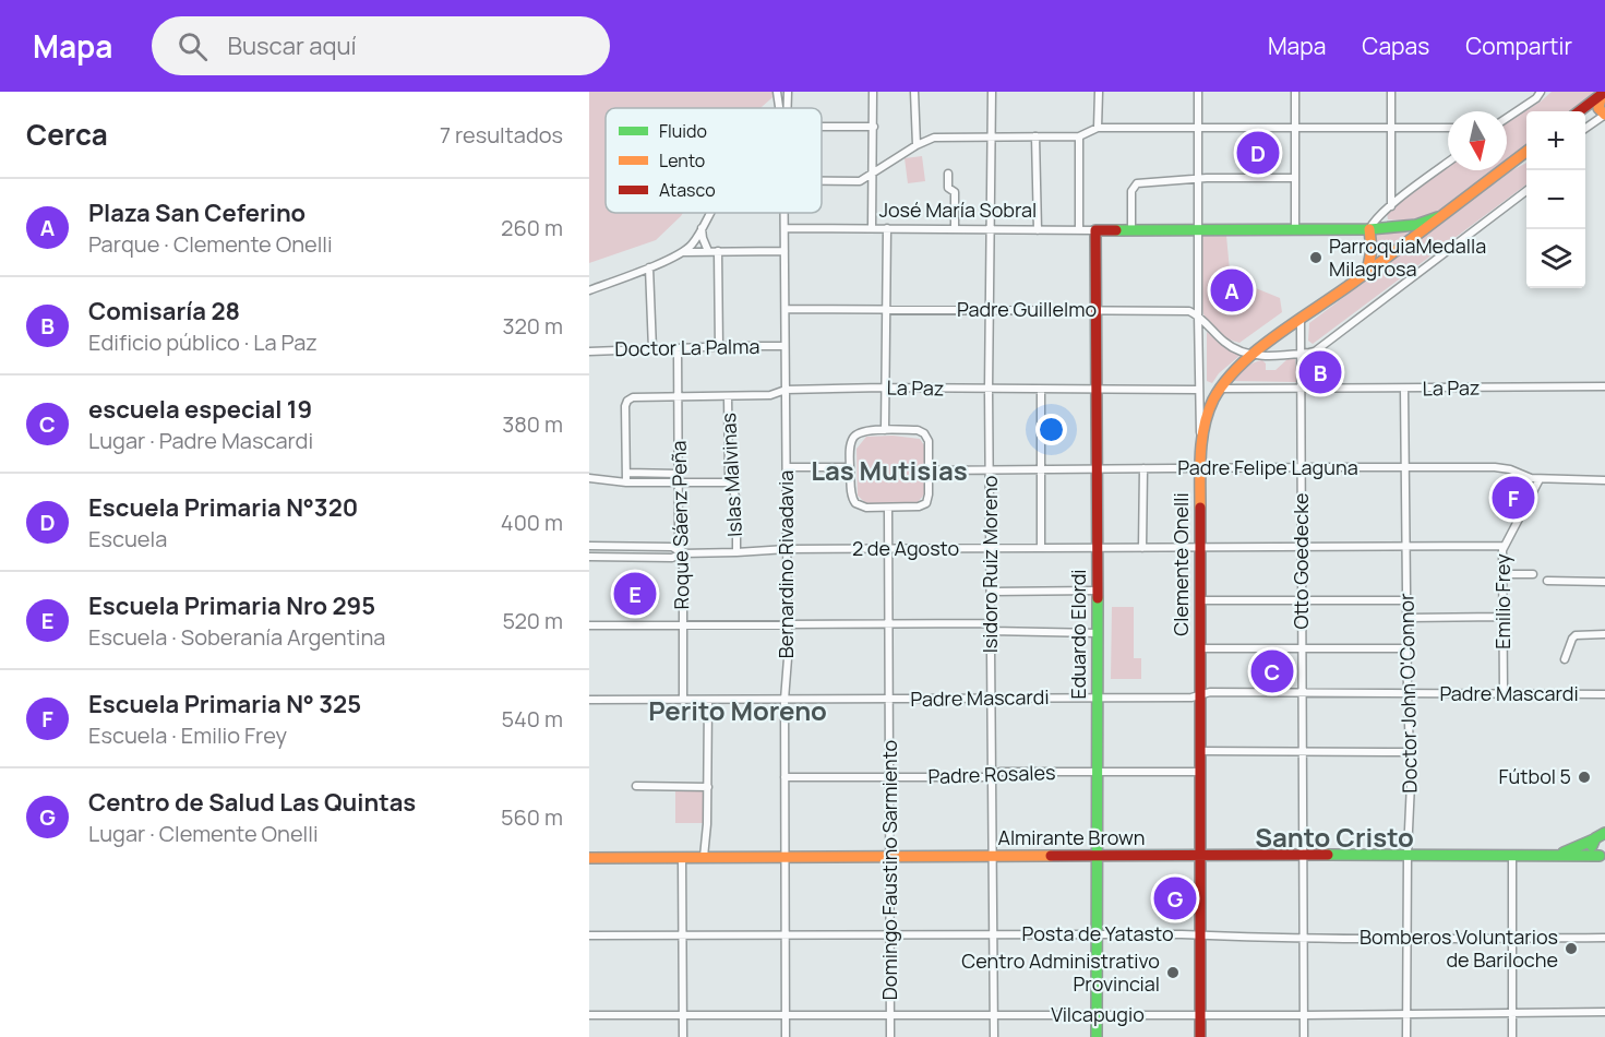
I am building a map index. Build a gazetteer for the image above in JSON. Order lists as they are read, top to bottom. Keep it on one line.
{"streets":{"main road":["José María Sobral","Clemente Onelli","Eduardo Elordi","Almirante Brown"],"street":["Padre Guillelmo","Doctor La Palma","La Paz","Padre Felipe Laguna","Islas Malvinas","Roque Sáenz Peña","2 de Agosto","Otto Goedecke","Bernardino Rivadavia","Isidoro Ruiz Moreno","Emilio Frey","Doctor John O'Connor","Padre Mascardi","Padre Rosales","Domingo Faustino Sarmiento","Posta de Yatasto","Vilcapugio"]},"crossings":[["José María Sobral","Bernardino Rivadavia"],["José María Sobral","Isidoro Ruiz Moreno"],["José María Sobral","Clemente Onelli"],["José María Sobral","Eduardo Elordi"],["Padre Guillelmo","Bernardino Rivadavia"],["Padre Guillelmo","Isidoro Ruiz Moreno"],["Padre Guillelmo","Clemente Onelli"],["Padre Guillelmo","Eduardo Elordi"],["Doctor La Palma","Roque Sáenz Peña"],["Doctor La Palma","Bernardino Rivadavia"],["La Paz","Islas Malvinas"],["La Paz","Roque Sáenz Peña"],["La Paz","Otto Goedecke"],["La Paz","Bernardino Rivadavia"],["La Paz","Isidoro Ruiz Moreno"],["La Paz","Clemente Onelli"],["La Paz","Eduardo Elordi"],["La Paz","Doctor John O'Connor"],["Padre Felipe Laguna","Otto Goedecke"],["Padre Felipe Laguna","Isidoro Ruiz Moreno"],["Padre Felipe Laguna","Clemente Onelli"],["Padre Felipe Laguna","Emilio Frey"],["Padre Felipe Laguna","Eduardo Elordi"],["Padre Felipe Laguna","Doctor John O'Connor"],["Padre Felipe Laguna","Domingo Faustino Sarmiento"],["Islas Malvinas","2 de Agosto"],["Roque Sáenz Peña","2 de Agosto"],["Roque Sáenz Peña","Padre Mascardi"],["2 de Agosto","Otto Goedecke"],["2 de Agosto","Bernardino Rivadavia"],["2 de Agosto","Isidoro Ruiz Moreno"],["2 de Agosto","Clemente Onelli"],["2 de Agosto","Emilio Frey"],["2 de Agosto","Eduardo Elordi"],["2 de Agosto","Doctor John O'Connor"],["2 de Agosto","Domingo Faustino Sarmiento"],["Otto Goedecke","Padre Mascardi"],["Otto Goedecke","Almirante Brown"],["Otto Goedecke","Posta de Yatasto"],["Otto Goedecke","Vilcapugio"],["Bernardino Rivadavia","Padre Mascardi"],["Bernardino Rivadavia","Padre Rosales"],["Bernardino Rivadavia","Almirante Brown"],["Bernardino Rivadavia","Posta de Yatasto"],["Bernardino Rivadavia","Vilcapugio"],["Isidoro Ruiz Moreno","Padre Mascardi"],["Isidoro Ruiz Moreno","Padre Rosales"],["Isidoro Ruiz Moreno","Almirante Brown"],["Isidoro Ruiz Moreno","Posta de Yatasto"],["Isidoro Ruiz Moreno","Vilcapugio"],["Clemente Onelli","Padre Mascardi"],["Clemente Onelli","Padre Rosales"],["Clemente Onelli","Almirante Brown"],["Clemente Onelli","Posta de Yatasto"],["Clemente Onelli","Vilcapugio"],["Emilio Frey","Padre Mascardi"],["Eduardo Elordi","Padre Mascardi"],["Eduardo Elordi","Padre Rosales"],["Eduardo Elordi","Almirante Brown"],["Eduardo Elordi","Posta de Yatasto"],["Eduardo Elordi","Vilcapugio"],["Doctor John O'Connor","Padre Mascardi"],["Doctor John O'Connor","Almirante Brown"],["Doctor John O'Connor","Posta de Yatasto"],["Doctor John O'Connor","Vilcapugio"],["Padre Mascardi","Domingo Faustino Sarmiento"],["Padre Rosales","Domingo Faustino Sarmiento"],["Almirante Brown","Domingo Faustino Sarmiento"],["Domingo Faustino Sarmiento","Posta de Yatasto"],["Domingo Faustino Sarmiento","Vilcapugio"]],"districts":["Las Mutisias","Perito Moreno","Santo Cristo"],"places":["ParroquiaMedalla Milagrosa","Fútbol 5","Bomberos Voluntarios de Bariloche","Centro Administrativo Provincial"],"legend":["Fluido","Lento","Atasco"],"north":"bottom","page":{"header":"Mapa","search":"Buscar aquí","nav":["Mapa","Capas","Compartir"],"heading":["Cerca","7 resultados"],"map_buttons":["+","−"],"pins":["D","A","B","F","E","C","G"],"list":[{"mark":"A","name":"Plaza San Ceferino","note":"Parque · Clemente Onelli","value":"260 m"},{"mark":"B","name":"Comisaría 28","note":"Edificio público · La Paz","value":"320 m"},{"mark":"C","name":"escuela especial 19","note":"Lugar · Padre Mascardi","value":"380 m"},{"mark":"D","name":"Escuela Primaria N°320","note":"Escuela","value":"400 m"},{"mark":"E","name":"Escuela Primaria Nro 295","note":"Escuela · Soberanía Argentina","value":"520 m"},{"mark":"F","name":"Escuela Primaria N° 325","note":"Escuela · Emilio Frey","value":"540 m"},{"mark":"G","name":"Centro de Salud Las Quintas","note":"Lugar · Clemente Onelli","value":"560 m"}]}}
